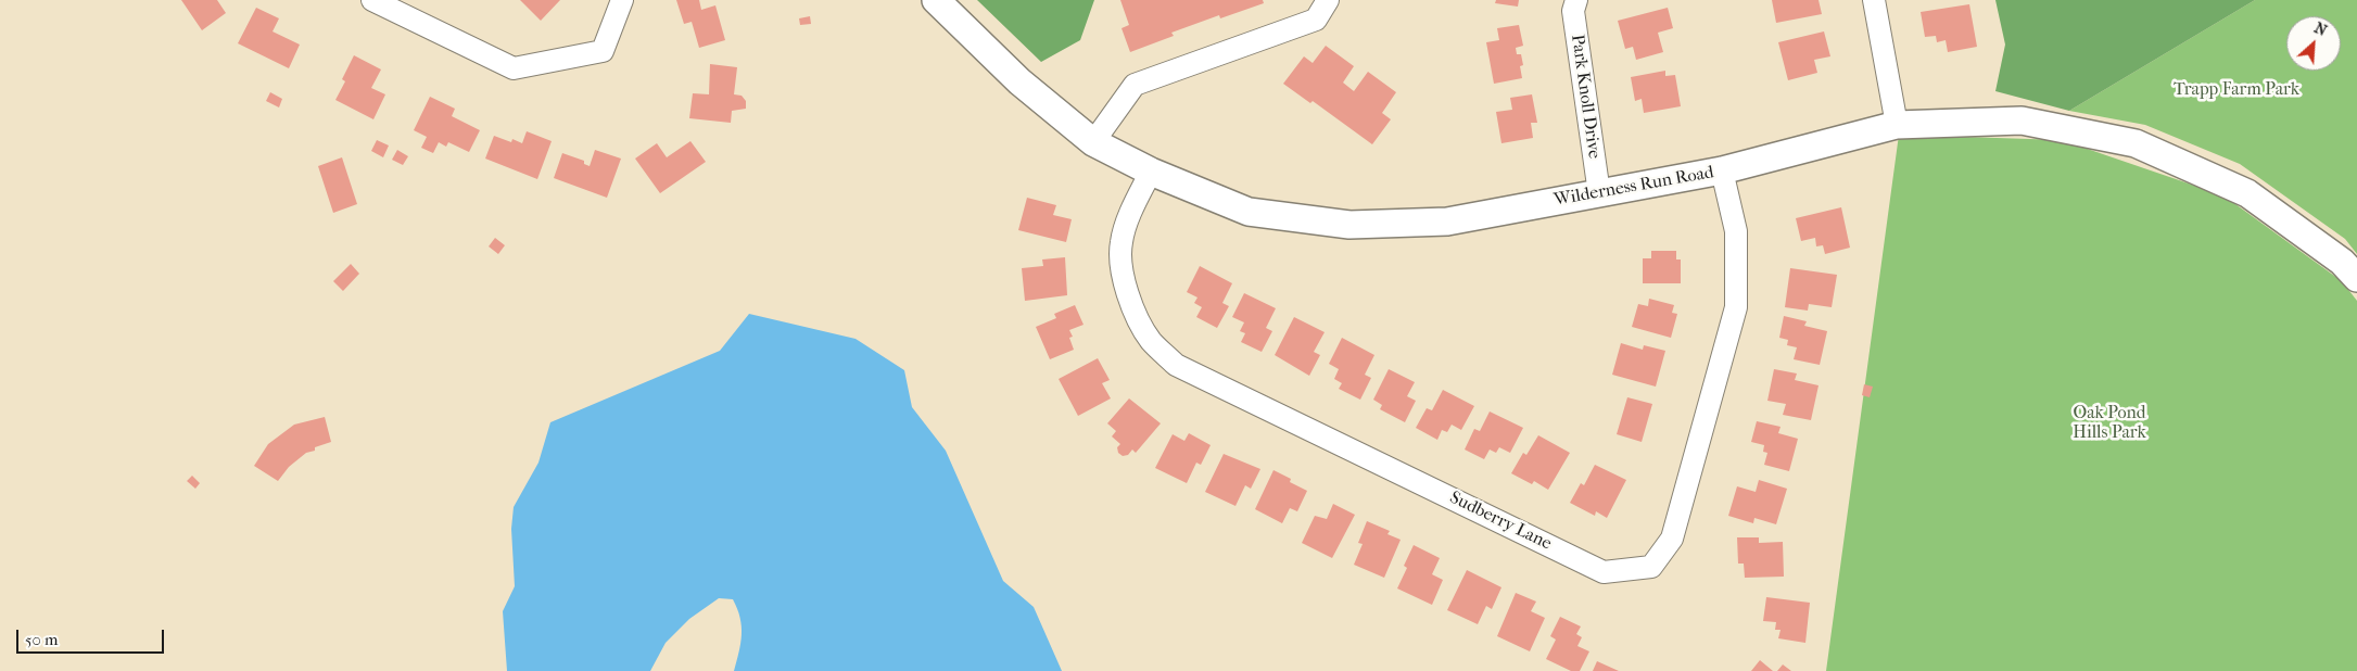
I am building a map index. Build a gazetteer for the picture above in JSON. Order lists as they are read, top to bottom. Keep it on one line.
{"streets":{"street":["Park Knoll Drive","Wilderness Run Road","Sudberry Lane"]},"crossings":[["Park Knoll Drive","Wilderness Run Road"],["Wilderness Run Road","Sudberry Lane"]],"parks":["Trapp Farm Park","Oak Pond Hills Park"],"scale_bar":"50 m","north":"top right"}
